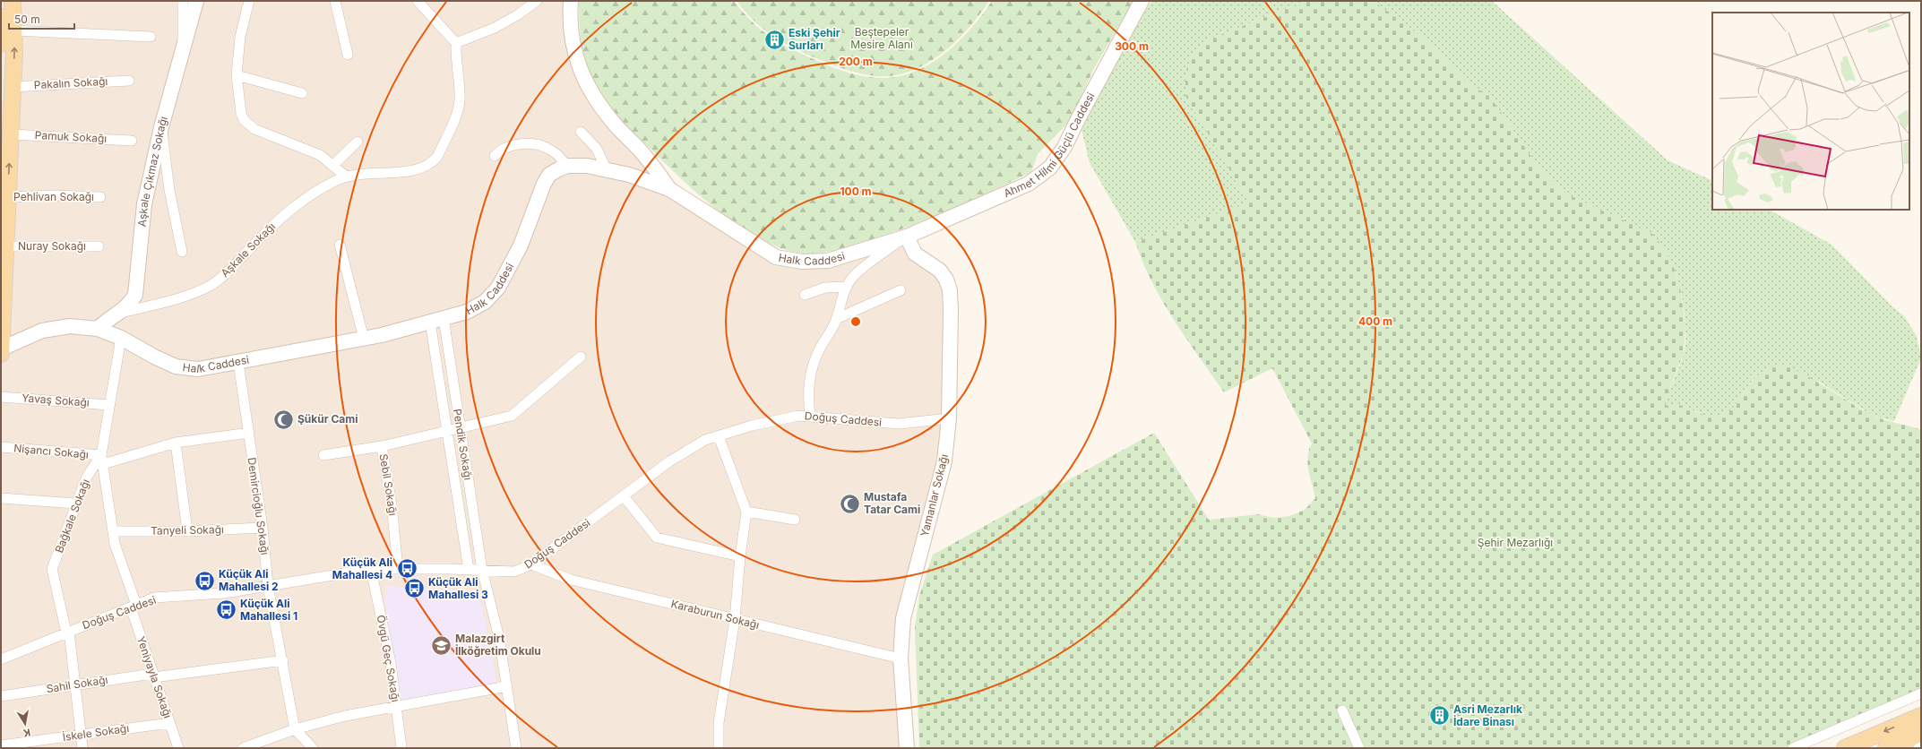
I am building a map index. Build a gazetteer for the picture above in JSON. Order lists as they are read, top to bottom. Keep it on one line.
{"streets":{"street":["Pakalın Sokağı","Pamuk Sokağı","Ahmet Hilmi Güçlü Caddesi","Aşkale Çıkmaz Sokağı","Pehlivan Sokağı","Nuray Sokağı","Aşkale Sokağı","Halk Caddesi","Yavaş Sokağı","Doğuş Caddesi","Pendik Sokağı","Nişancı Sokağı","Sebil Sokağı","Yamanlar Sokağı","Demircioğlu Sokağı","Bağkale Sokağı","Tanyeli Sokağı","Karaburun Sokağı","Övgü Geç Sokağı","Yeniyayla Sokağı","Sahil Sokağı","İskele Sokağı"]},"crossings":[["Ahmet Hilmi Güçlü Caddesi","Halk Caddesi"],["Ahmet Hilmi Güçlü Caddesi","Yamanlar Sokağı"],["Aşkale Çıkmaz Sokağı","Aşkale Sokağı"],["Aşkale Çıkmaz Sokağı","Halk Caddesi"],["Halk Caddesi","Pendik Sokağı"],["Halk Caddesi","Yamanlar Sokağı"],["Halk Caddesi","Demircioğlu Sokağı"],["Halk Caddesi","Bağkale Sokağı"],["Yavaş Sokağı","Bağkale Sokağı"],["Doğuş Caddesi","Pendik Sokağı"],["Doğuş Caddesi","Sebil Sokağı"],["Doğuş Caddesi","Yamanlar Sokağı"],["Doğuş Caddesi","Demircioğlu Sokağı"],["Doğuş Caddesi","Bağkale Sokağı"],["Doğuş Caddesi","Karaburun Sokağı"],["Doğuş Caddesi","Övgü Geç Sokağı"],["Doğuş Caddesi","Yeniyayla Sokağı"],["Pendik Sokağı","Sebil Sokağı"],["Nişancı Sokağı","Bağkale Sokağı"],["Nişancı Sokağı","Yeniyayla Sokağı"],["Yamanlar Sokağı","Karaburun Sokağı"],["Demircioğlu Sokağı","Tanyeli Sokağı"],["Demircioğlu Sokağı","Sahil Sokağı"],["Bağkale Sokağı","Yeniyayla Sokağı"],["Bağkale Sokağı","Sahil Sokağı"],["Bağkale Sokağı","İskele Sokağı"],["Tanyeli Sokağı","Yeniyayla Sokağı"],["Yeniyayla Sokağı","Sahil Sokağı"],["Yeniyayla Sokağı","İskele Sokağı"]],"parks":["Beştepeler Mesire Alanı","Şehir Mezarlığı"],"places":{"building":["Eski Şehir Surları","Asri Mezarlık İdare Binası"],"mosque":["Şükür Cami","Mustafa Tatar Cami"],"bus stop":["Küçük Ali Mahallesi 4","Küçük Ali Mahallesi 2","Küçük Ali Mahallesi 3","Küçük Ali Mahallesi 1"],"school or university":["Malazgirt İlköğretim Okulu"]},"scale_bar":"50 m","north":"bottom","rings":["300 m","200 m","100 m","400 m"]}
